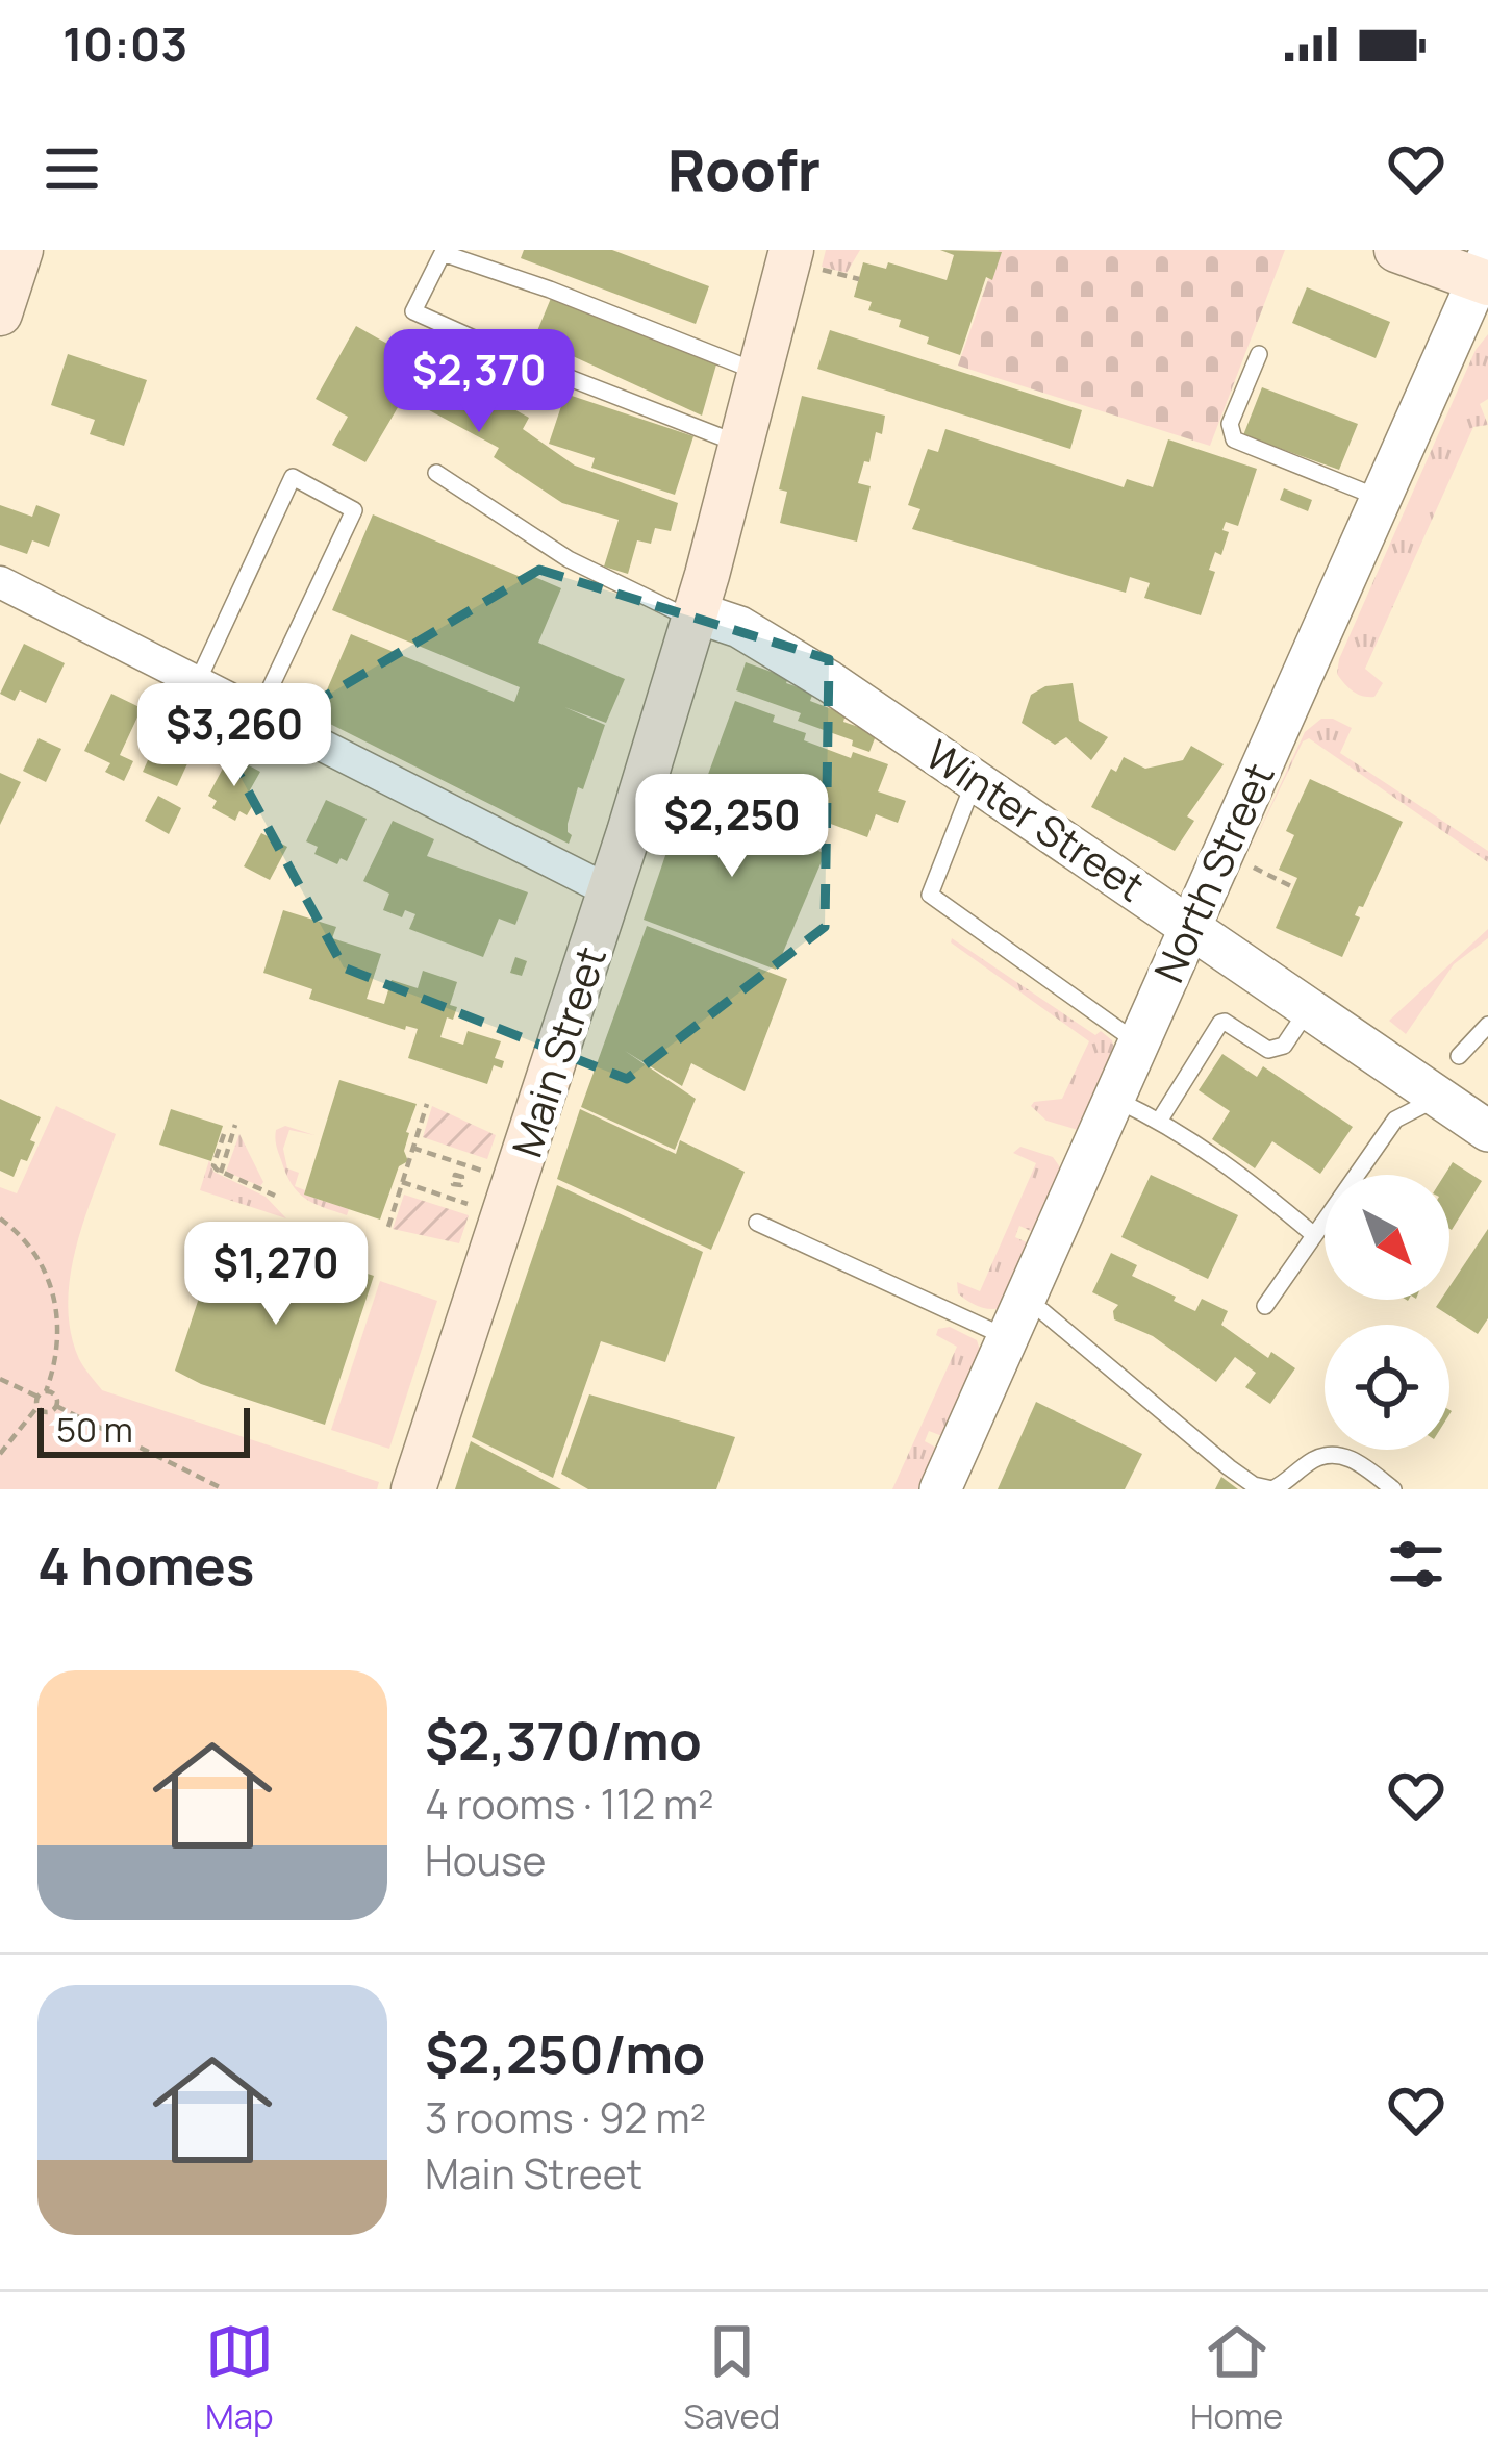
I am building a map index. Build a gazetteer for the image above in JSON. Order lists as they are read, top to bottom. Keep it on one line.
{"streets":{"main road":["Main Street"],"street":["Winter Street","North Street"]},"crossings":[["Winter Street","North Street"],["Winter Street","Main Street"]],"scale_bar":"50 m","north":"bottom right","page":{"status":"10:03","header":"Roofr","price":["$2,370","$3,260","$2,250","$1,270"],"scale":"50 m","heading":"4 homes","list":[{"name":"$2,370/mo","note":"4 rooms · 112 m² · House"},{"name":"$2,250/mo","note":"3 rooms · 92 m² · Main Street"}],"tabs":["Map","Saved","Home"]}}
